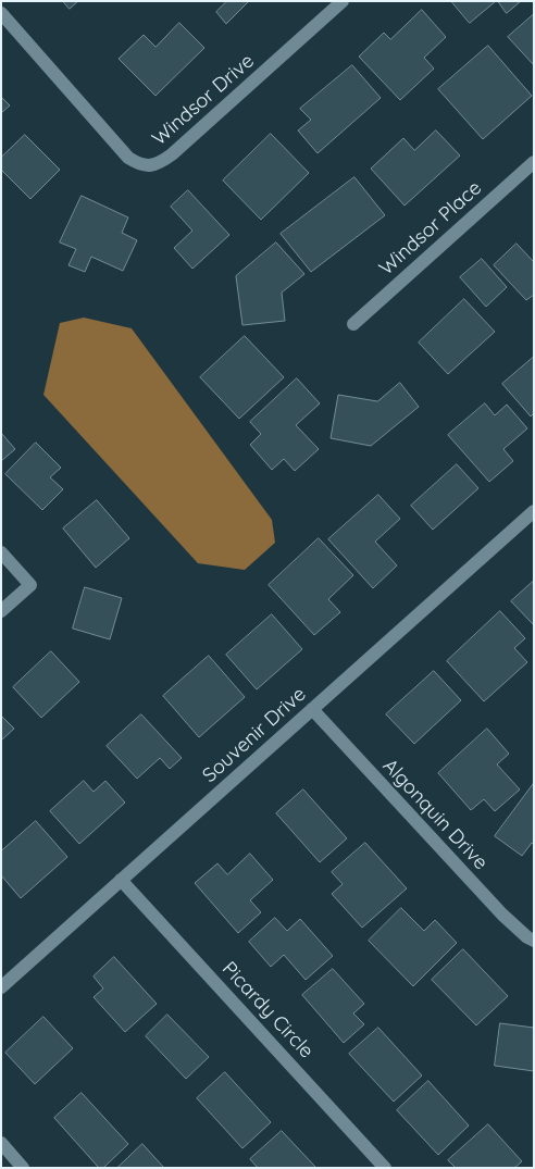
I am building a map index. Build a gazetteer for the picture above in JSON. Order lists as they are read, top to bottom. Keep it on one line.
{"streets":{"street":["Windsor Drive","Windsor Place","Souvenir Drive","Algonquin Drive","Picardy Circle"]},"crossings":[["Souvenir Drive","Algonquin Drive"],["Souvenir Drive","Picardy Circle"]]}
